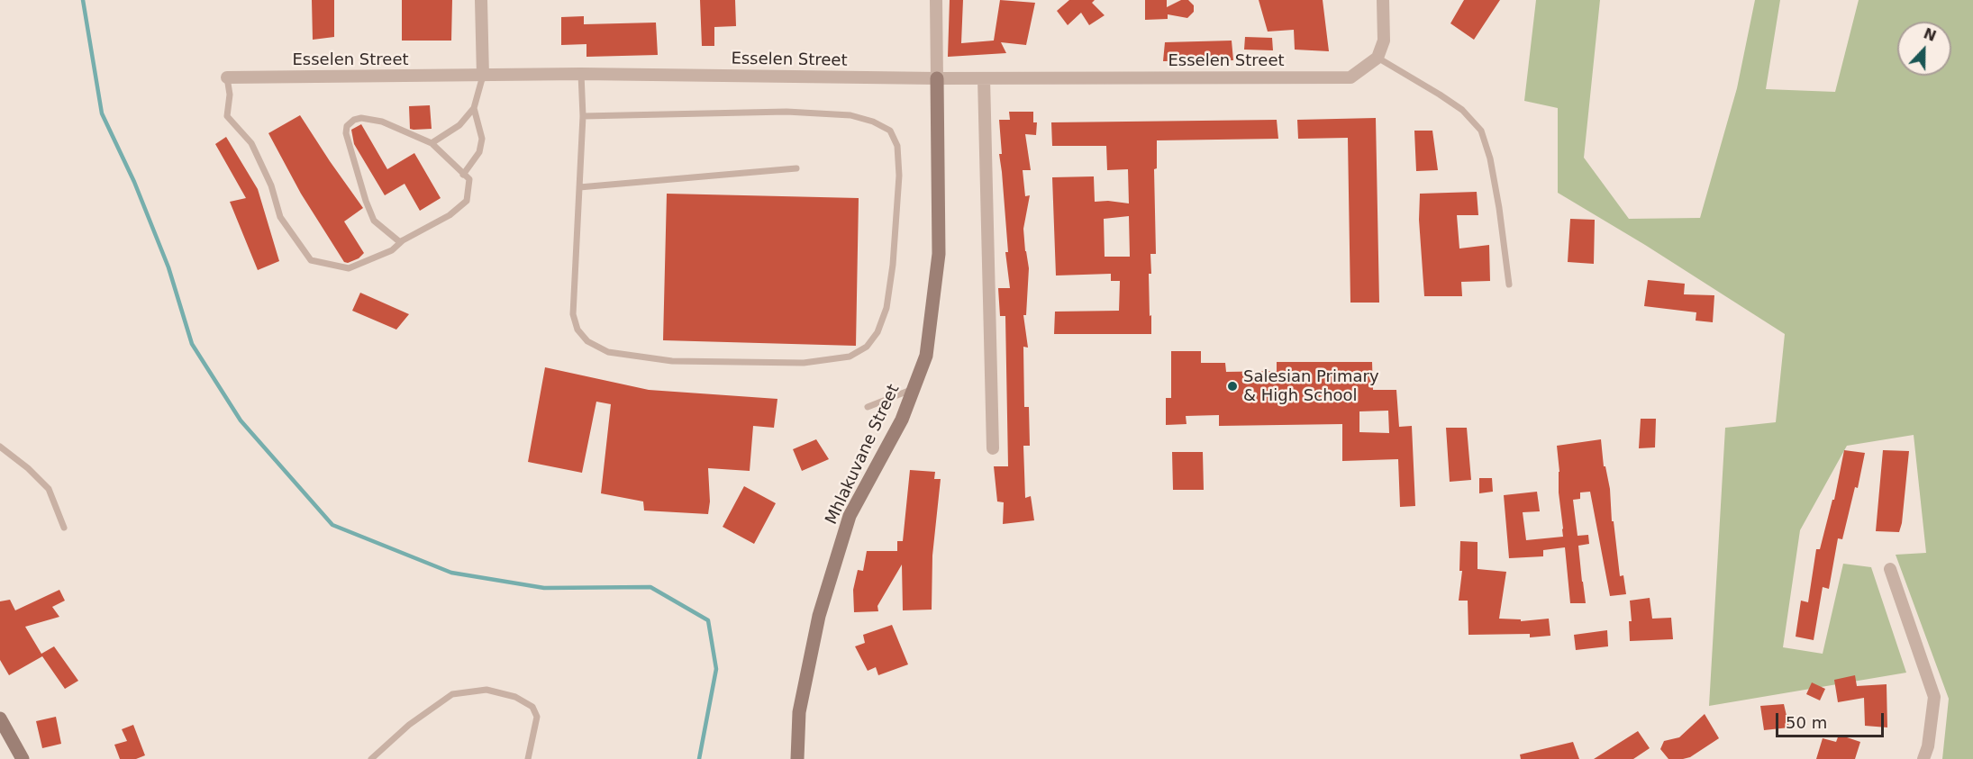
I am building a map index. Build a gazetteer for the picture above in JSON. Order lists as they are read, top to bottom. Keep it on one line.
{"streets":{"street":["Esselen Street","Mhlakuvane Street"]},"crossings":[["Esselen Street","Mhlakuvane Street"]],"places":["Salesian Primary & High School"],"scale_bar":"50 m","north":"top"}
